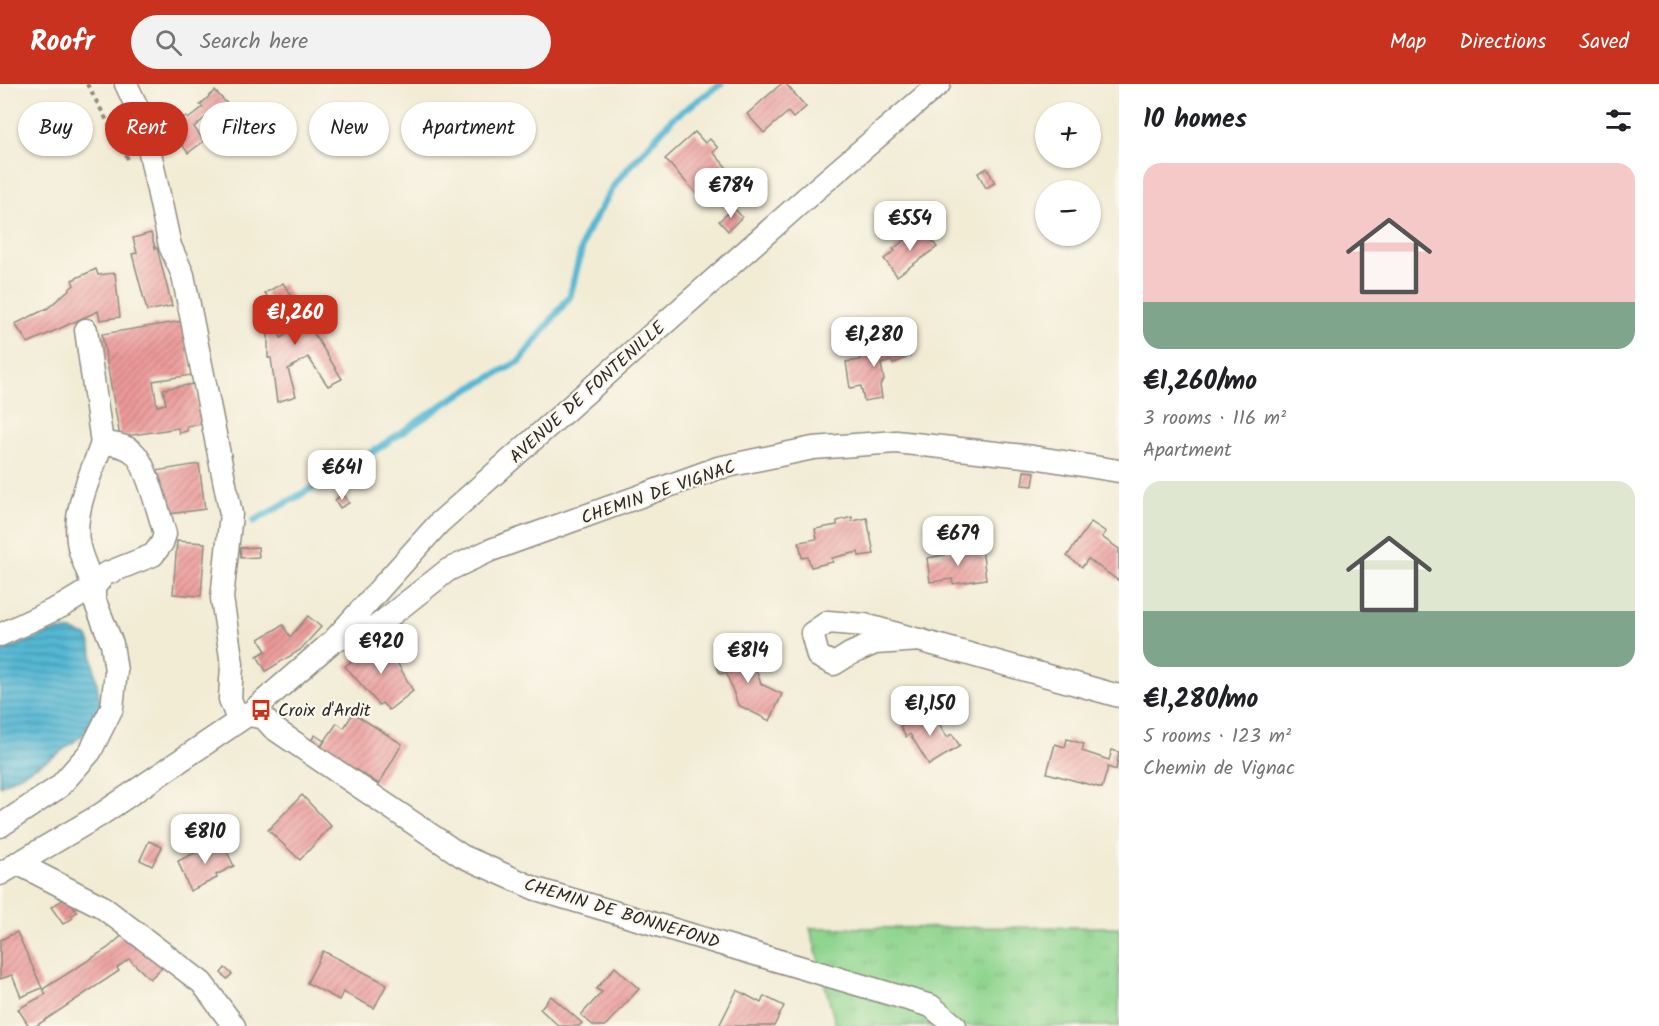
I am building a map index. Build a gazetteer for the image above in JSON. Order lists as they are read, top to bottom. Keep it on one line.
{"streets":{"street":["AVENUE DE FONTENILLE","CHEMIN DE VIGNAC","CHEMIN DE BONNEFOND"]},"crossings":[["AVENUE DE FONTENILLE","CHEMIN DE VIGNAC"],["AVENUE DE FONTENILLE","CHEMIN DE BONNEFOND"]],"places":{"bus stop":["Croix d'Ardit"]},"page":{"header":"Roofr","search":"Search here","nav":["Map","Directions","Saved"],"heading":"10 homes","map_buttons":["+","−"],"chip":["Buy","Rent","Filters","New","Apartment"],"list":[{"name":"€1,260/mo","note":"3 rooms · 116 m² · Apartment"},{"name":"€1,280/mo","note":"5 rooms · 123 m² · Chemin de Vignac"}],"price":["€784","€554","€1,260","€1,280","€641","€679","€920","€814","€1,150","€810"]}}
